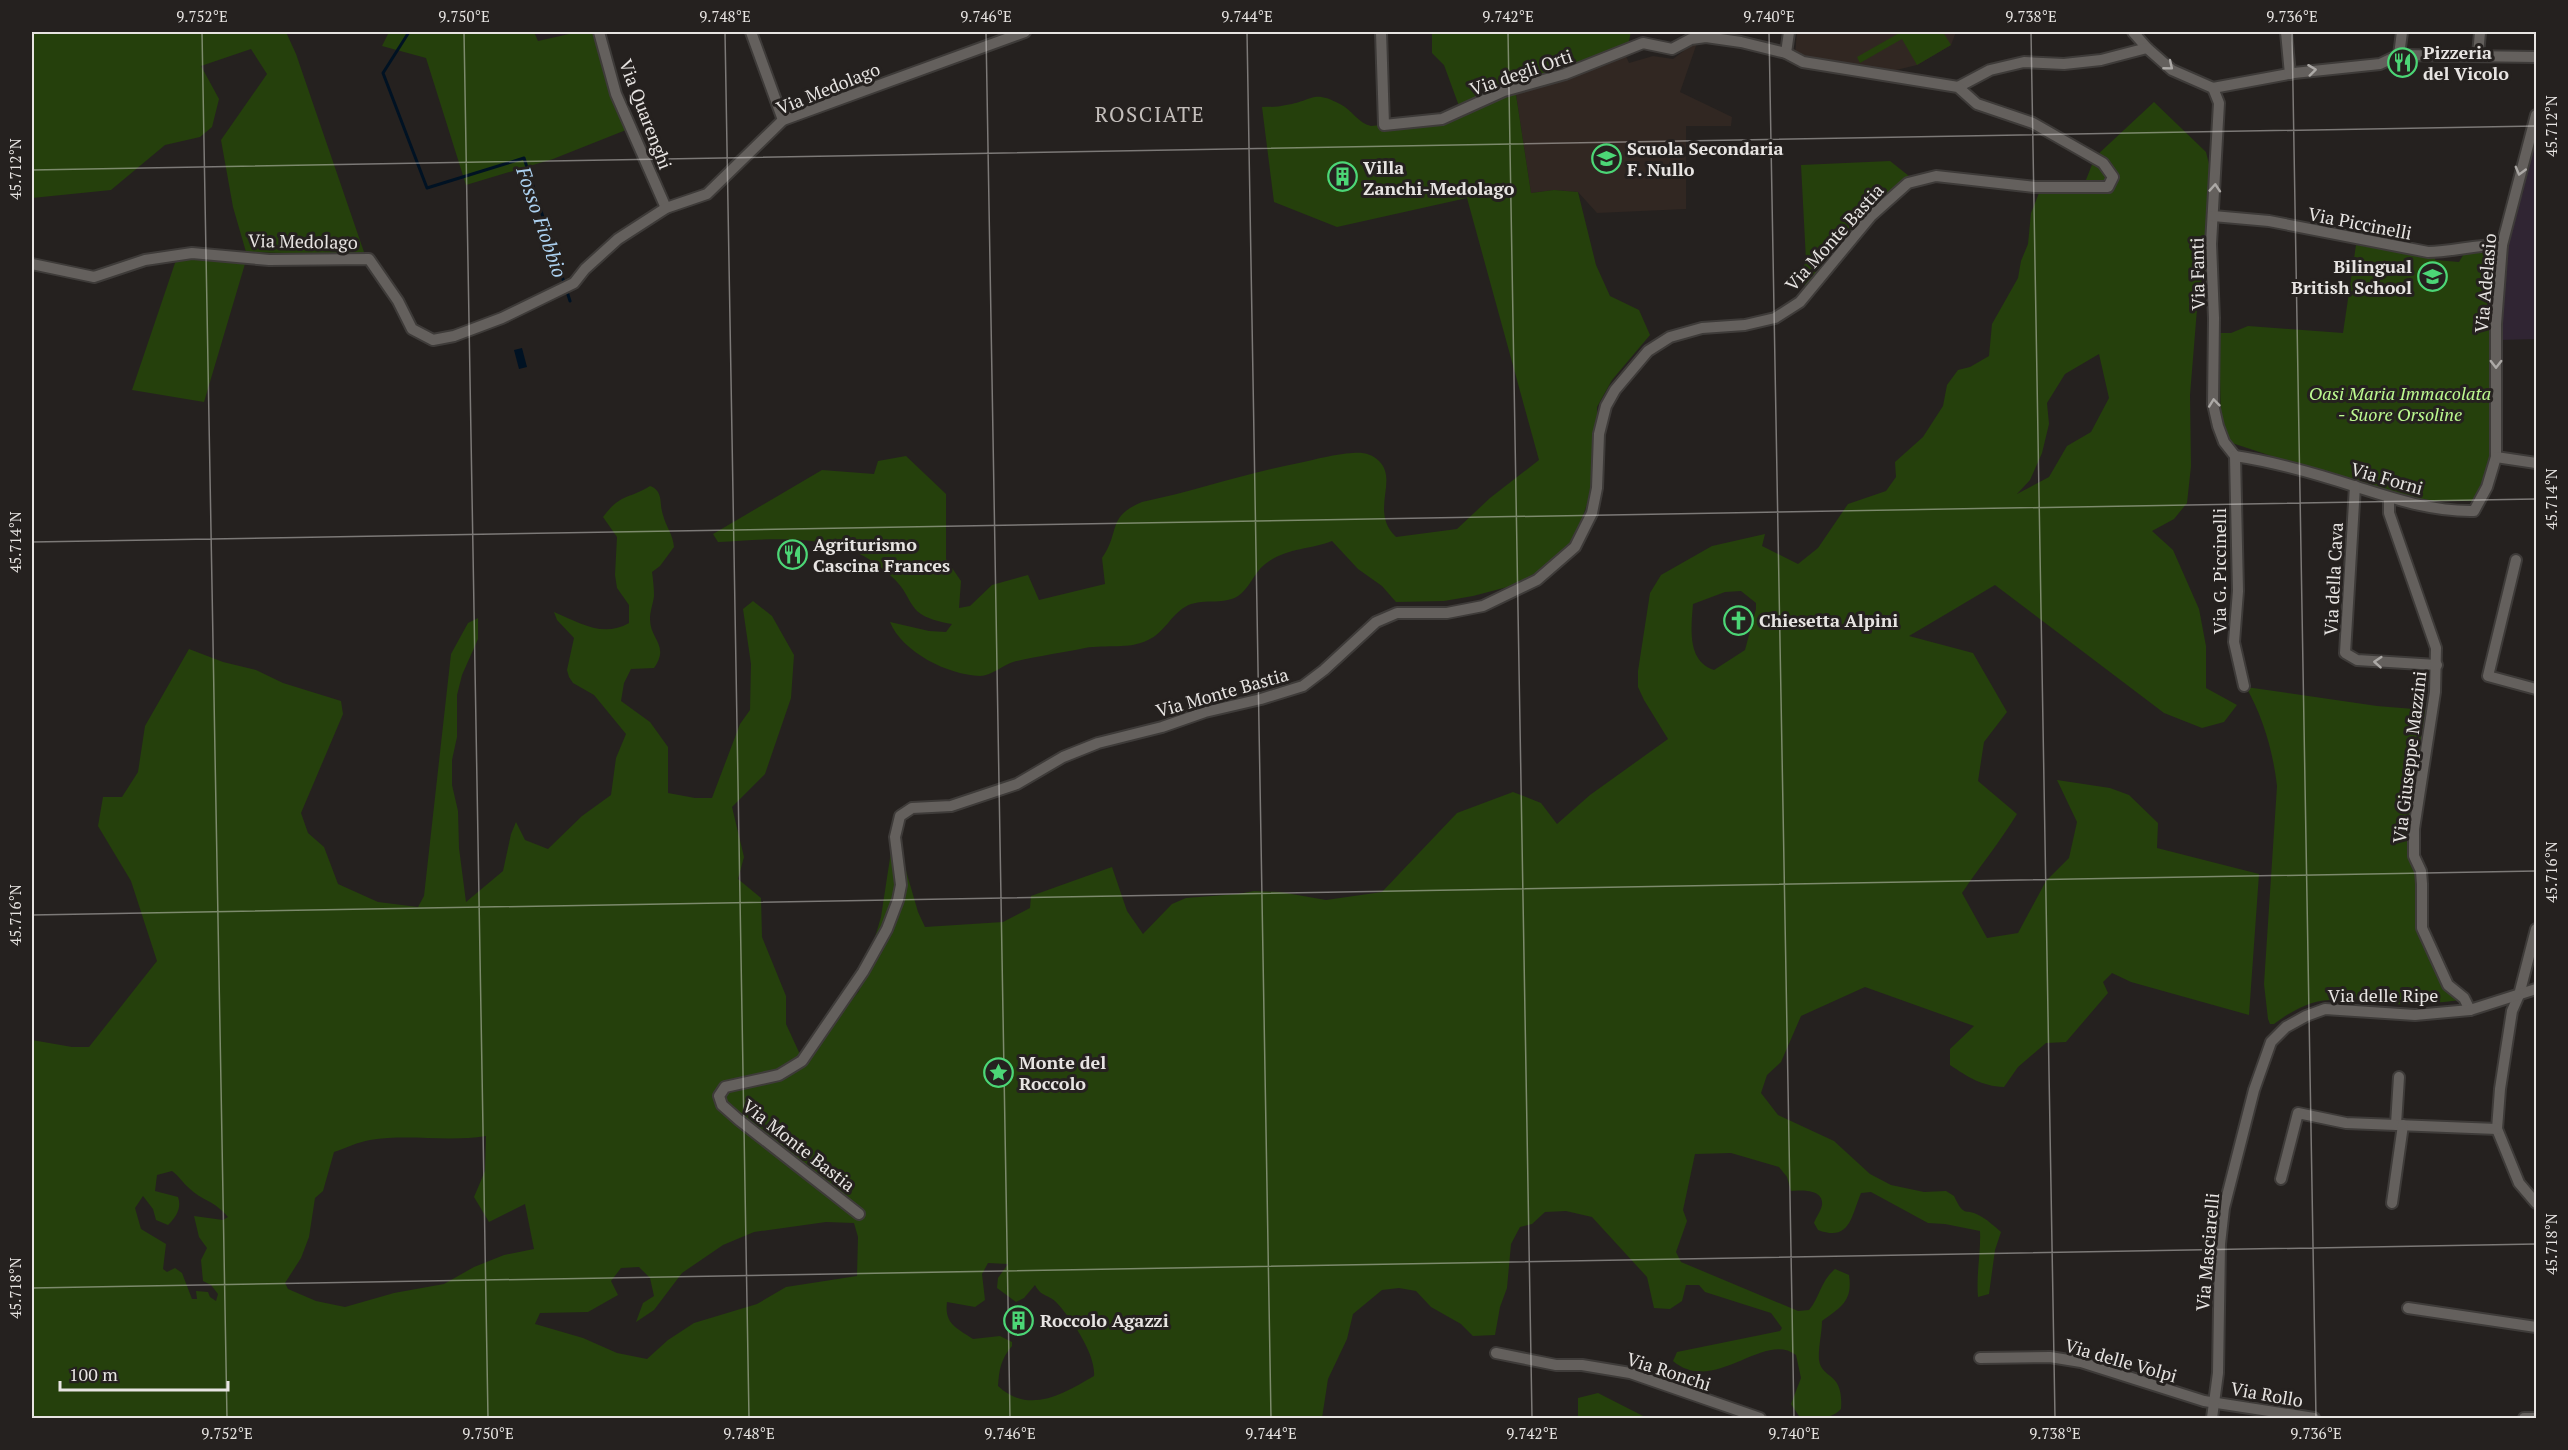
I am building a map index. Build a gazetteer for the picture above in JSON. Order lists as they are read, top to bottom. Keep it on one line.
{"streets":{"street":["Via degli Orti","Via Medolago","Via Quarenghi","Via Piccinelli","Via Monte Bastia","Via Fanti","Via Adelasio","Via Forni","Via G. Piccinelli","Via della Cava","Via Giuseppe Mazzini","Via delle Ripe","Via Masciarelli","Via delle Volpi","Via Ronchi","Via Rollo"]},"crossings":[["Via degli Orti","Via Monte Bastia"],["Via Medolago","Via Quarenghi"],["Via Piccinelli","Via Fanti"],["Via Piccinelli","Via Adelasio"],["Via Fanti","Via Forni"],["Via Fanti","Via G. Piccinelli"],["Via Adelasio","Via Forni"],["Via Forni","Via G. Piccinelli"],["Via Forni","Via della Cava"],["Via Forni","Via Giuseppe Mazzini"],["Via della Cava","Via Giuseppe Mazzini"],["Via Giuseppe Mazzini","Via delle Ripe"],["Via delle Ripe","Via Masciarelli"],["Via Masciarelli","Via delle Volpi"],["Via Masciarelli","Via Rollo"],["Via delle Volpi","Via Rollo"]],"one_way":["Via Fanti","Via Adelasio"],"districts":["ROSCIATE"],"water":["Fosso Fiobbio"],"parks":["Oasi Maria Immacolata - Suore Orsoline"],"places":{"restaurant":["Pizzeria del Vicolo","Agriturismo Cascina Frances"],"school or university":["Scuola Secondaria F. Nullo","Bilingual British School"],"building":["Villa Zanchi-Medolago","Roccolo Agazzi"],"church":["Chiesetta Alpini"],"place":["Monte del Roccolo"]},"scale_bar":"100 m","coordinates":["9.752°E","9.750°E","9.748°E","9.746°E","9.744°E","9.742°E","9.740°E","9.738°E","9.736°E","45.712°N","45.714°N","45.716°N","45.718°N"]}
